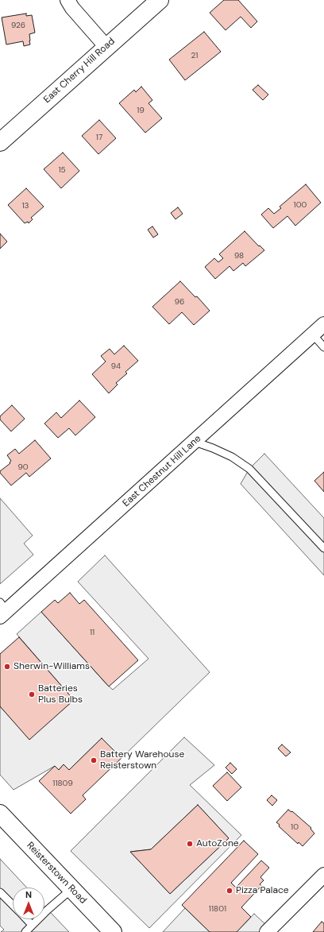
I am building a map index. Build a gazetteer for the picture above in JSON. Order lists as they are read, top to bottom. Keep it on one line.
{"streets":{"main road":["East Cherry Hill Road","Reisterstown Road"],"street":["East Chestnut Hill Lane"]},"places":["Sherwin-Williams","Batteries Plus Bulbs","Battery Warehouse Reisterstown","AutoZone","Pizza Palace"],"house_numbers":["926","21","19","17","15","100","13","98","96","94","90","11","11809","10","11801"],"north":"top"}
